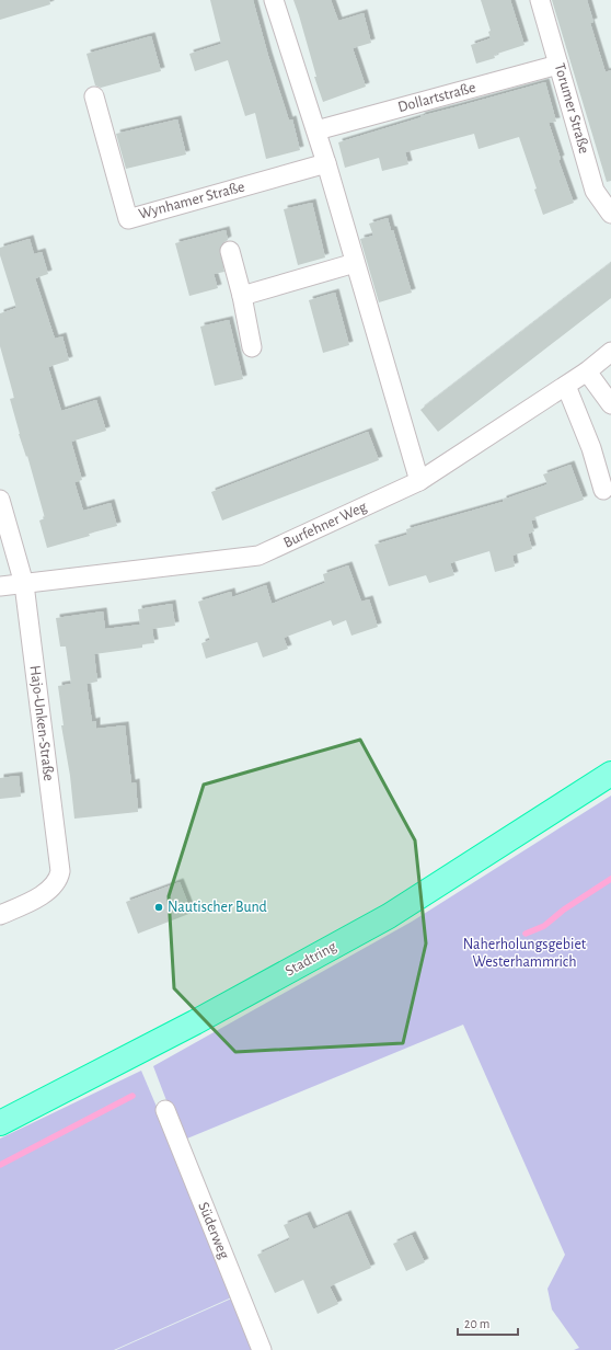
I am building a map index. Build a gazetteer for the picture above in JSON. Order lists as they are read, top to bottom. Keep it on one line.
{"streets":{"highway":["Stadtring"],"street":["Dollartstraße","Torumer Straße","Wynhamer Straße","Burfehner Weg","Hajo-Unken-Straße","Süderweg"]},"crossings":[["Dollartstraße","Torumer Straße"],["Burfehner Weg","Hajo-Unken-Straße"]],"parks":["Naherholungsgebiet Westerhammrich"],"places":["Nautischer Bund"],"scale_bar":"20 m"}
